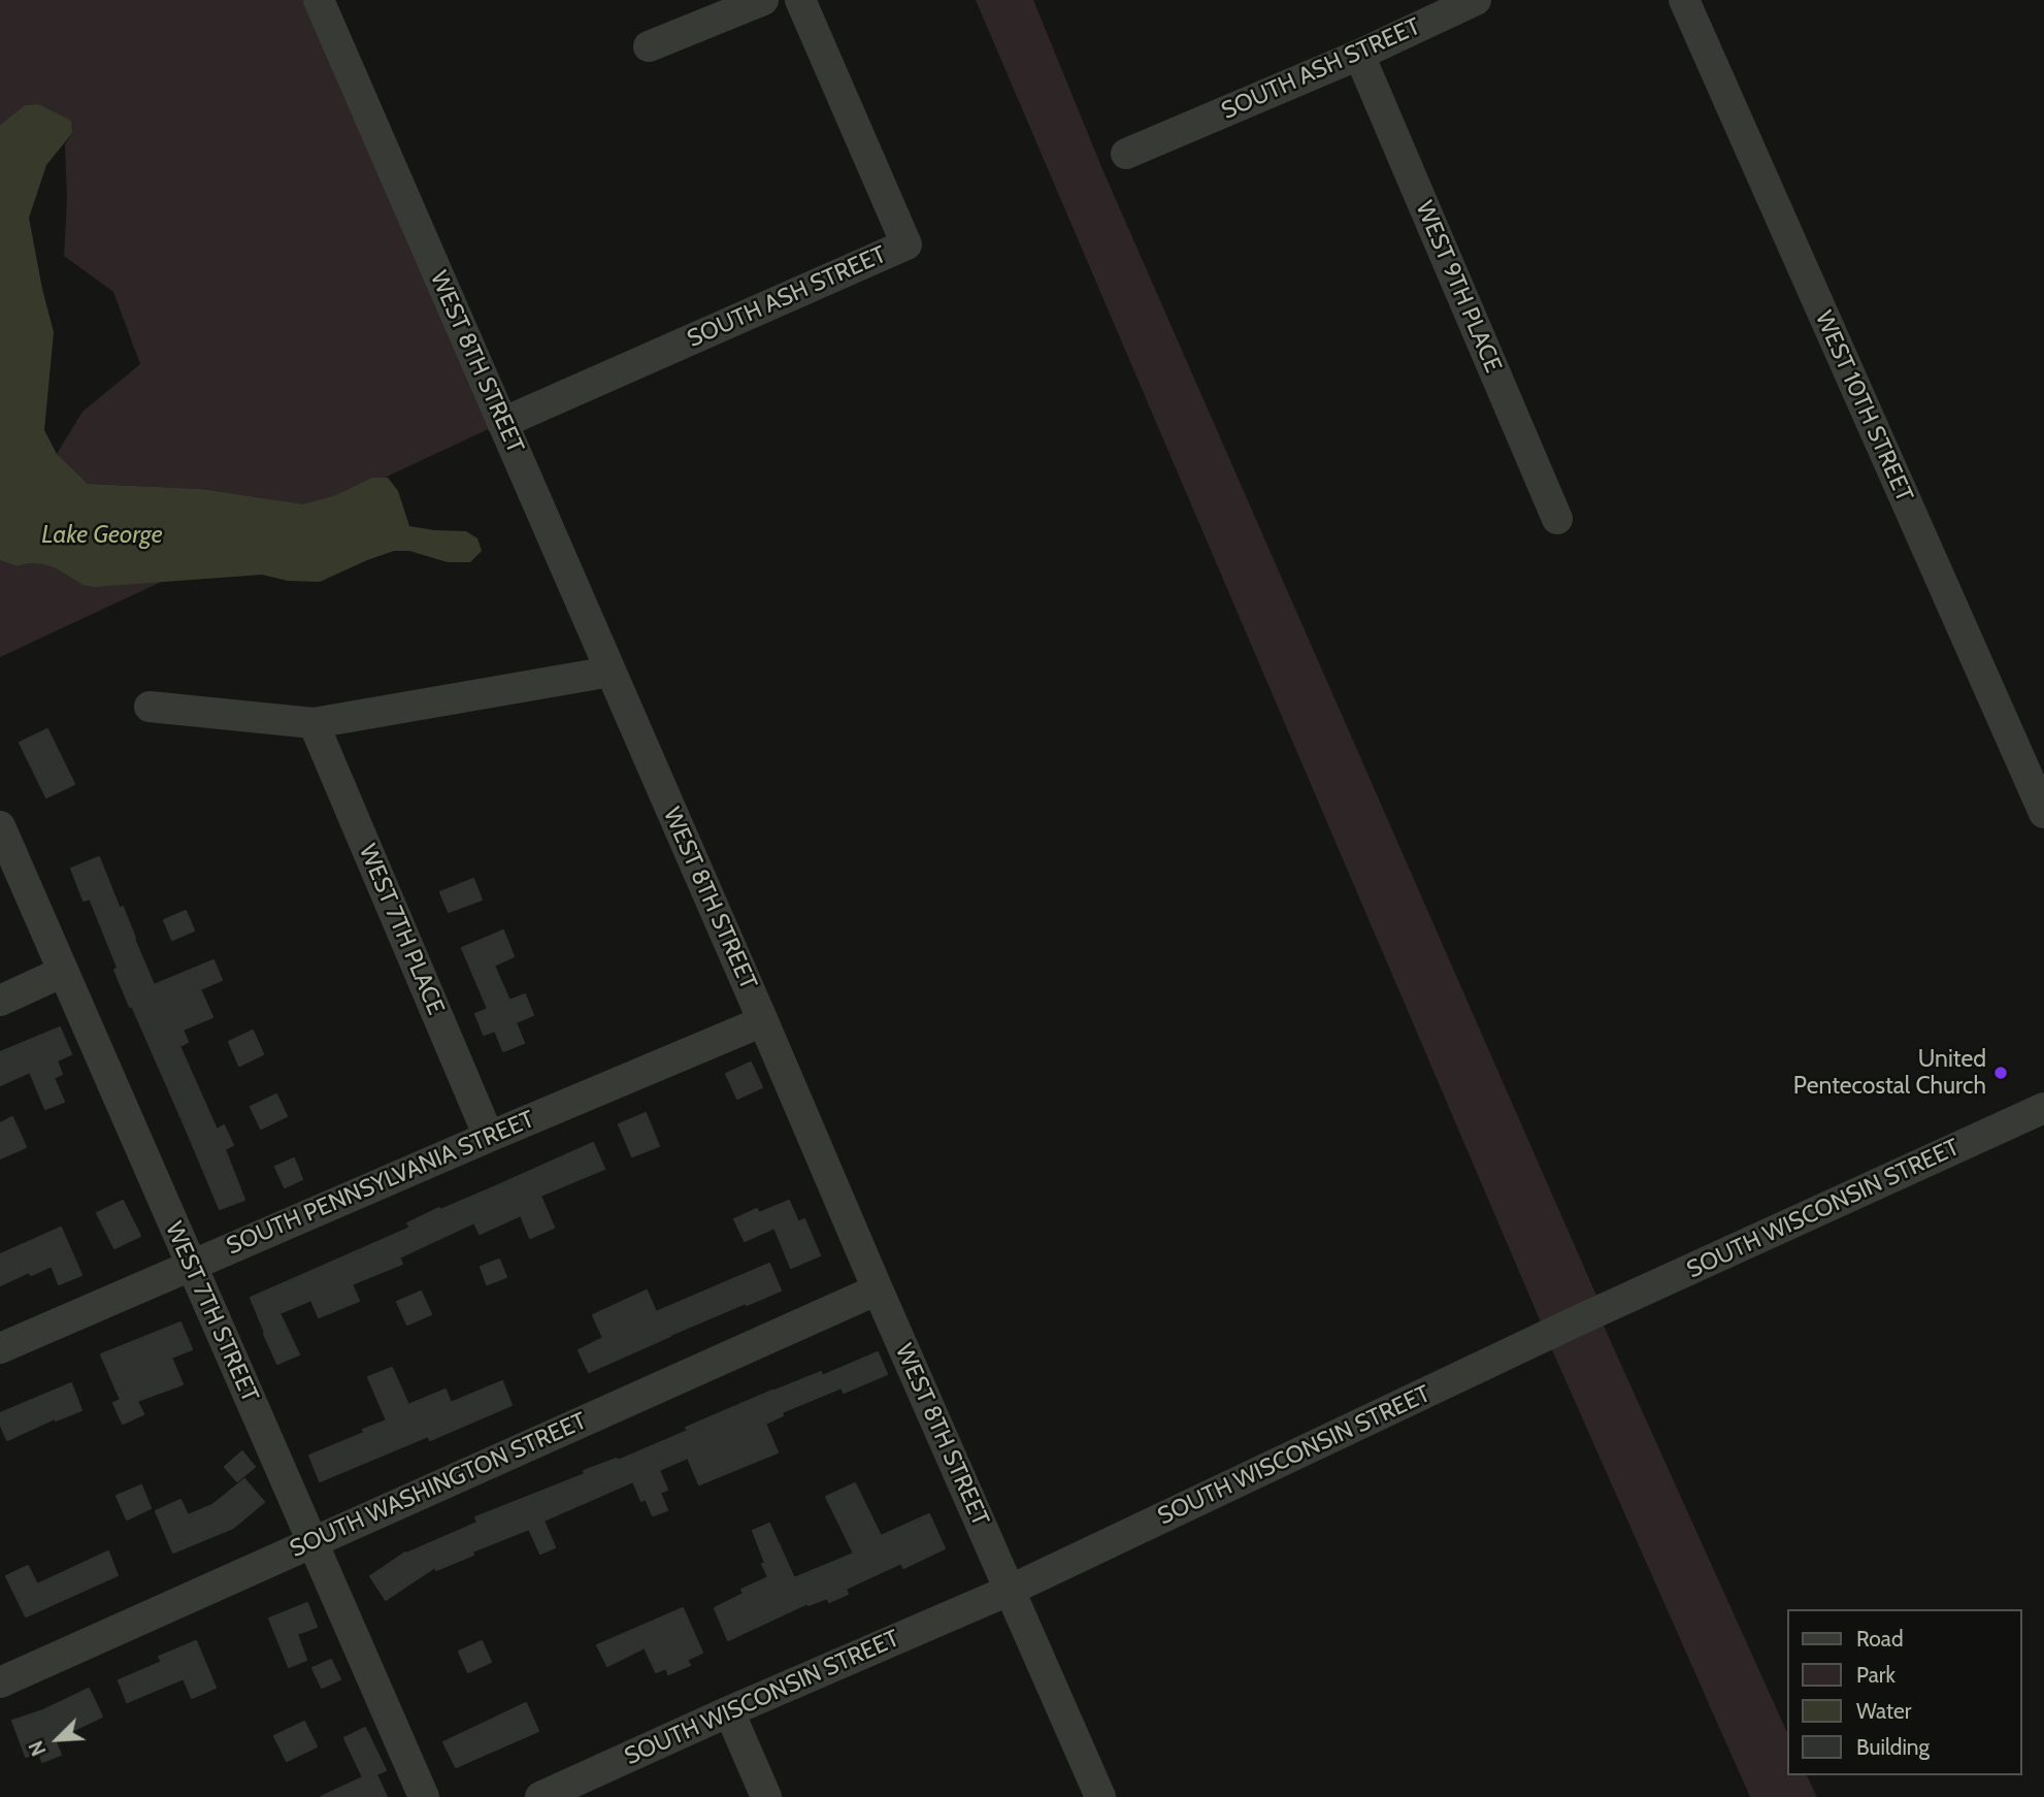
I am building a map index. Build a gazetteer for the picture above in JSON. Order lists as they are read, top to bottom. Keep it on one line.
{"streets":{"street":["SOUTH ASH STREET","WEST 9TH PLACE","WEST 8TH STREET","WEST 10TH STREET","WEST 7TH PLACE","SOUTH PENNSYLVANIA STREET","SOUTH WISCONSIN STREET","WEST 7TH STREET","SOUTH WASHINGTON STREET"]},"crossings":[["SOUTH ASH STREET","WEST 9TH PLACE"],["SOUTH ASH STREET","WEST 8TH STREET"],["WEST 8TH STREET","SOUTH PENNSYLVANIA STREET"],["WEST 8TH STREET","SOUTH WISCONSIN STREET"],["WEST 8TH STREET","SOUTH WASHINGTON STREET"],["WEST 7TH PLACE","SOUTH PENNSYLVANIA STREET"],["SOUTH PENNSYLVANIA STREET","WEST 7TH STREET"],["WEST 7TH STREET","SOUTH WASHINGTON STREET"]],"water":["Lake George"],"places":["United Pentecostal Church"],"legend":["Road","Park","Water","Building"],"north":"bottom left"}
